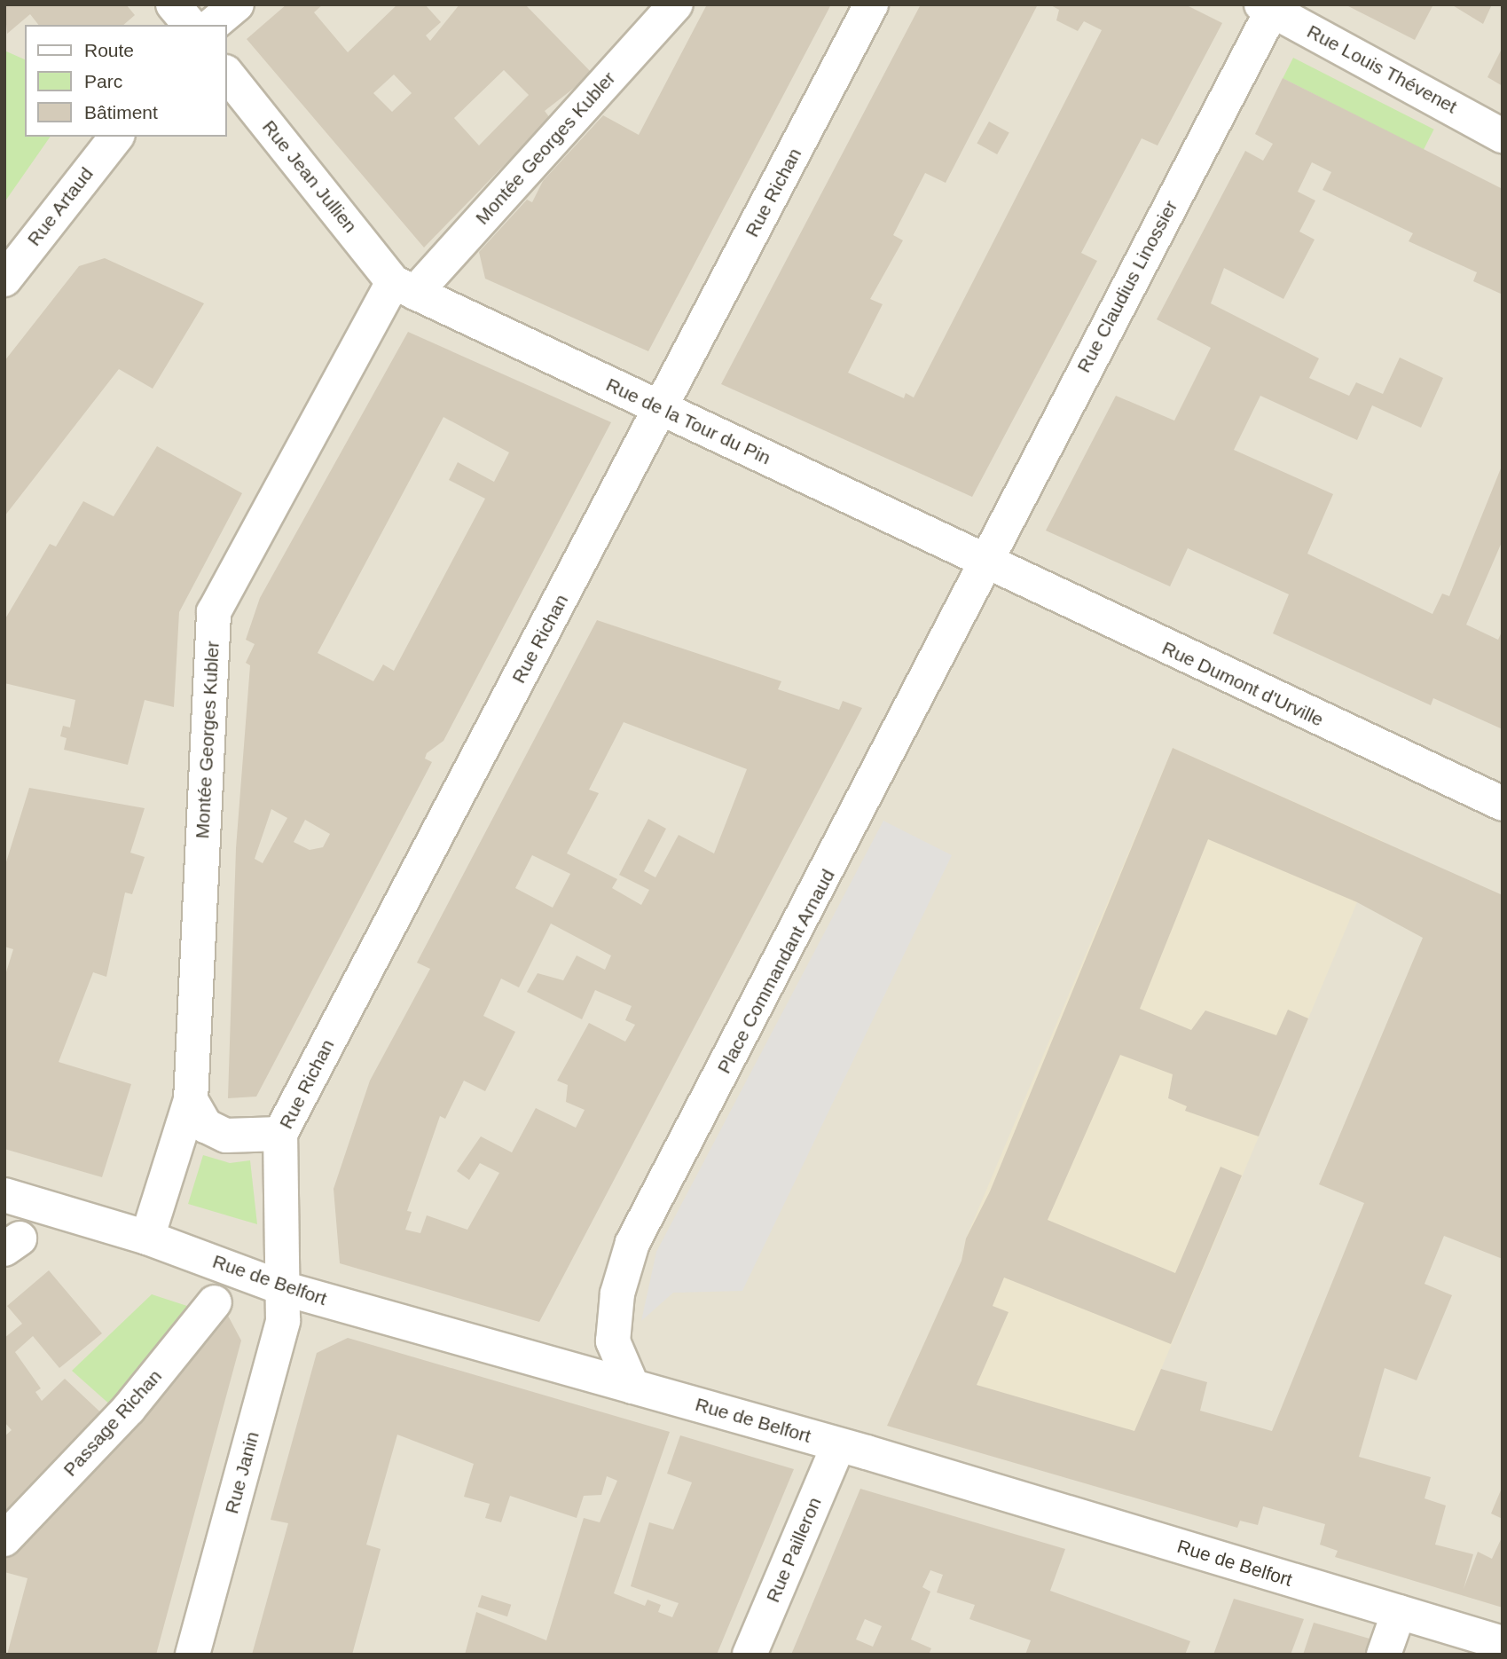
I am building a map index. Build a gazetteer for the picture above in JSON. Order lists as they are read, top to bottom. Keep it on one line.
{"streets":{"street":["Rue Louis Thévenet","Montée Georges Kubler","Rue Jean Jullien","Rue Richan","Rue Artaud","Rue Claudius Linossier","Rue de la Tour du Pin","Rue Dumont d'Urville","Place Commandant Arnaud","Rue de Belfort","Passage Richan","Rue Janin","Rue Pailleron"]},"crossings":[["Rue Louis Thévenet","Rue Claudius Linossier"],["Montée Georges Kubler","Rue Jean Jullien"],["Montée Georges Kubler","Rue de la Tour du Pin"],["Montée Georges Kubler","Rue de Belfort"],["Rue Jean Jullien","Rue de la Tour du Pin"],["Rue Richan","Rue de la Tour du Pin"],["Rue Richan","Rue de Belfort"],["Rue Richan","Rue Janin"],["Rue Claudius Linossier","Rue de la Tour du Pin"],["Rue Claudius Linossier","Rue Dumont d'Urville"],["Rue Claudius Linossier","Place Commandant Arnaud"],["Rue de la Tour du Pin","Rue Dumont d'Urville"],["Rue de la Tour du Pin","Place Commandant Arnaud"],["Rue Dumont d'Urville","Place Commandant Arnaud"],["Place Commandant Arnaud","Rue de Belfort"],["Rue de Belfort","Rue Janin"],["Rue de Belfort","Rue Pailleron"]],"legend":["Route","Parc","Bâtiment"]}
